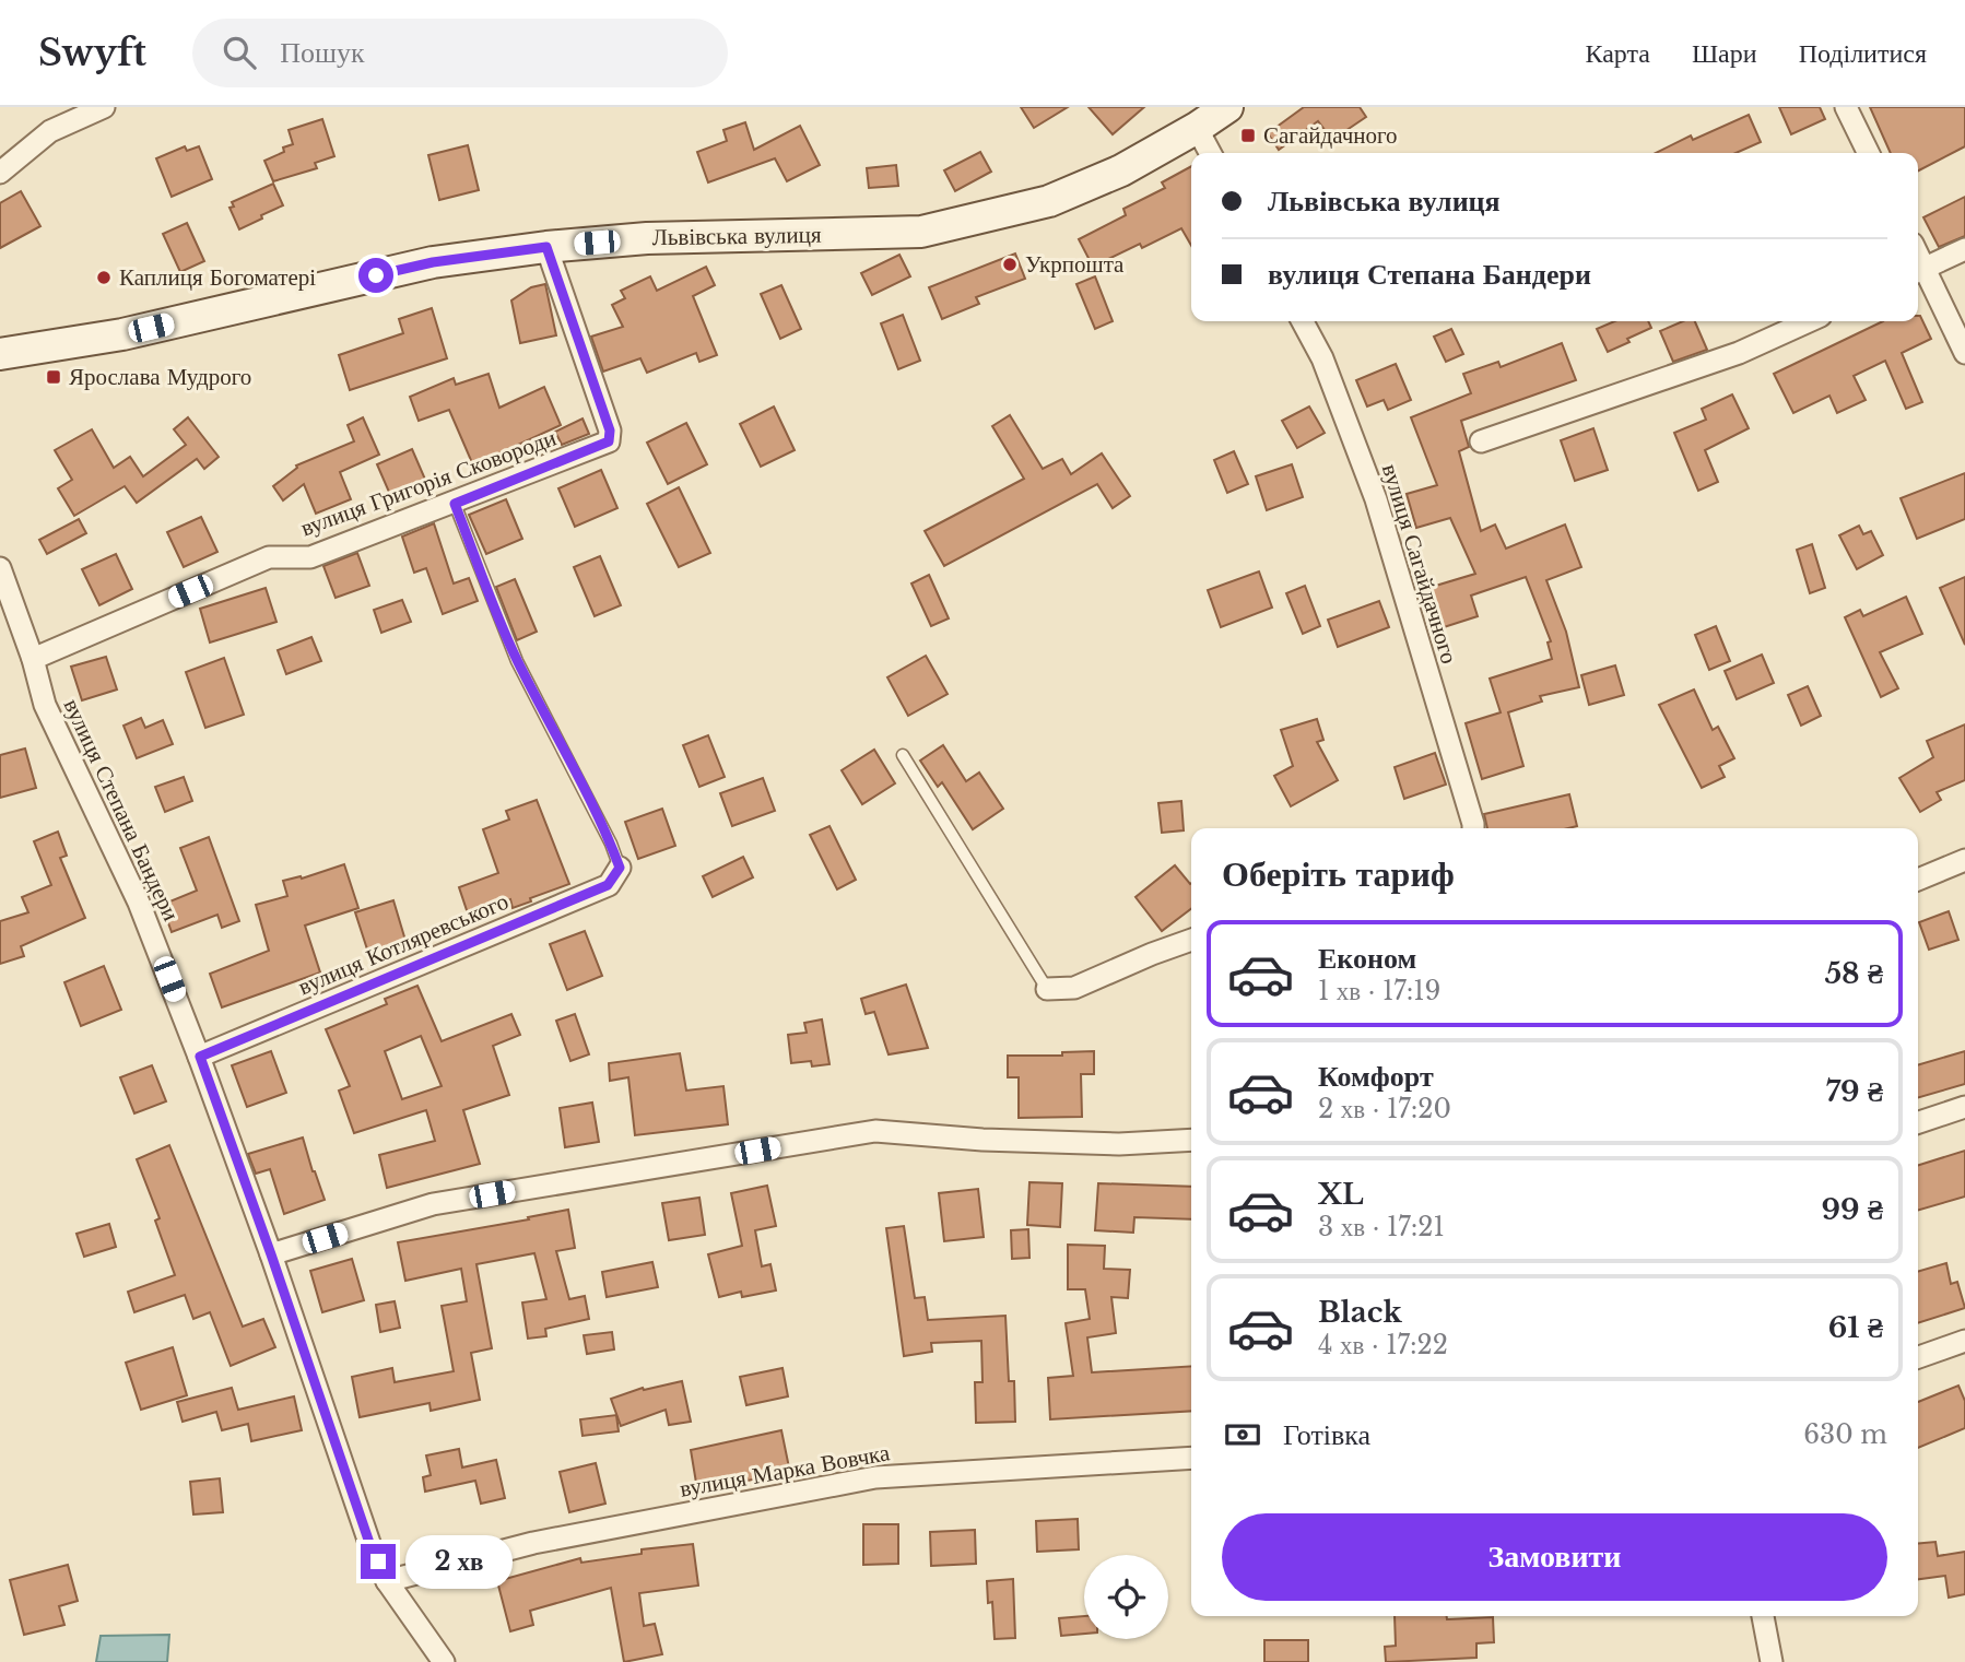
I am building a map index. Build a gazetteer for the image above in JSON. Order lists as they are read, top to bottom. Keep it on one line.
{"streets":{"main road":["Львівська вулиця"],"street":["вулиця Григорія Сковороди","вулиця Сагайдачного","вулиця Степана Бандери","вулиця Котляревського","вулиця Марка Вовчка"]},"crossings":[["Львівська вулиця","вулиця Григорія Сковороди"],["вулиця Григорія Сковороди","вулиця Степана Бандери"],["вулиця Степана Бандери","вулиця Котляревського"],["вулиця Степана Бандери","вулиця Марка Вовчка"]],"places":{"transit":["Сагайдачного","Ярослава Мудрого"],"other":["Укрпошта","Каплиця Богоматері"]},"page":{"header":"Swyft","search":"Пошук","nav":["Карта","Шари","Поділитися"],"banner":["Львівська вулиця","вулиця Степана Бандери"],"heading":"Оберіть тариф","list":[{"name":"Економ","note":"1 хв · 17:19","value":"58 ₴"},{"name":"Комфорт","note":"2 хв · 17:20","value":"79 ₴"},{"name":"XL","note":"3 хв · 17:21","value":"99 ₴"},{"name":"Black","note":"4 хв · 17:22","value":"61 ₴"}],"pay":["Готівка","630 m"],"buttons":"Замовити","bubble":"2 хв"}}
